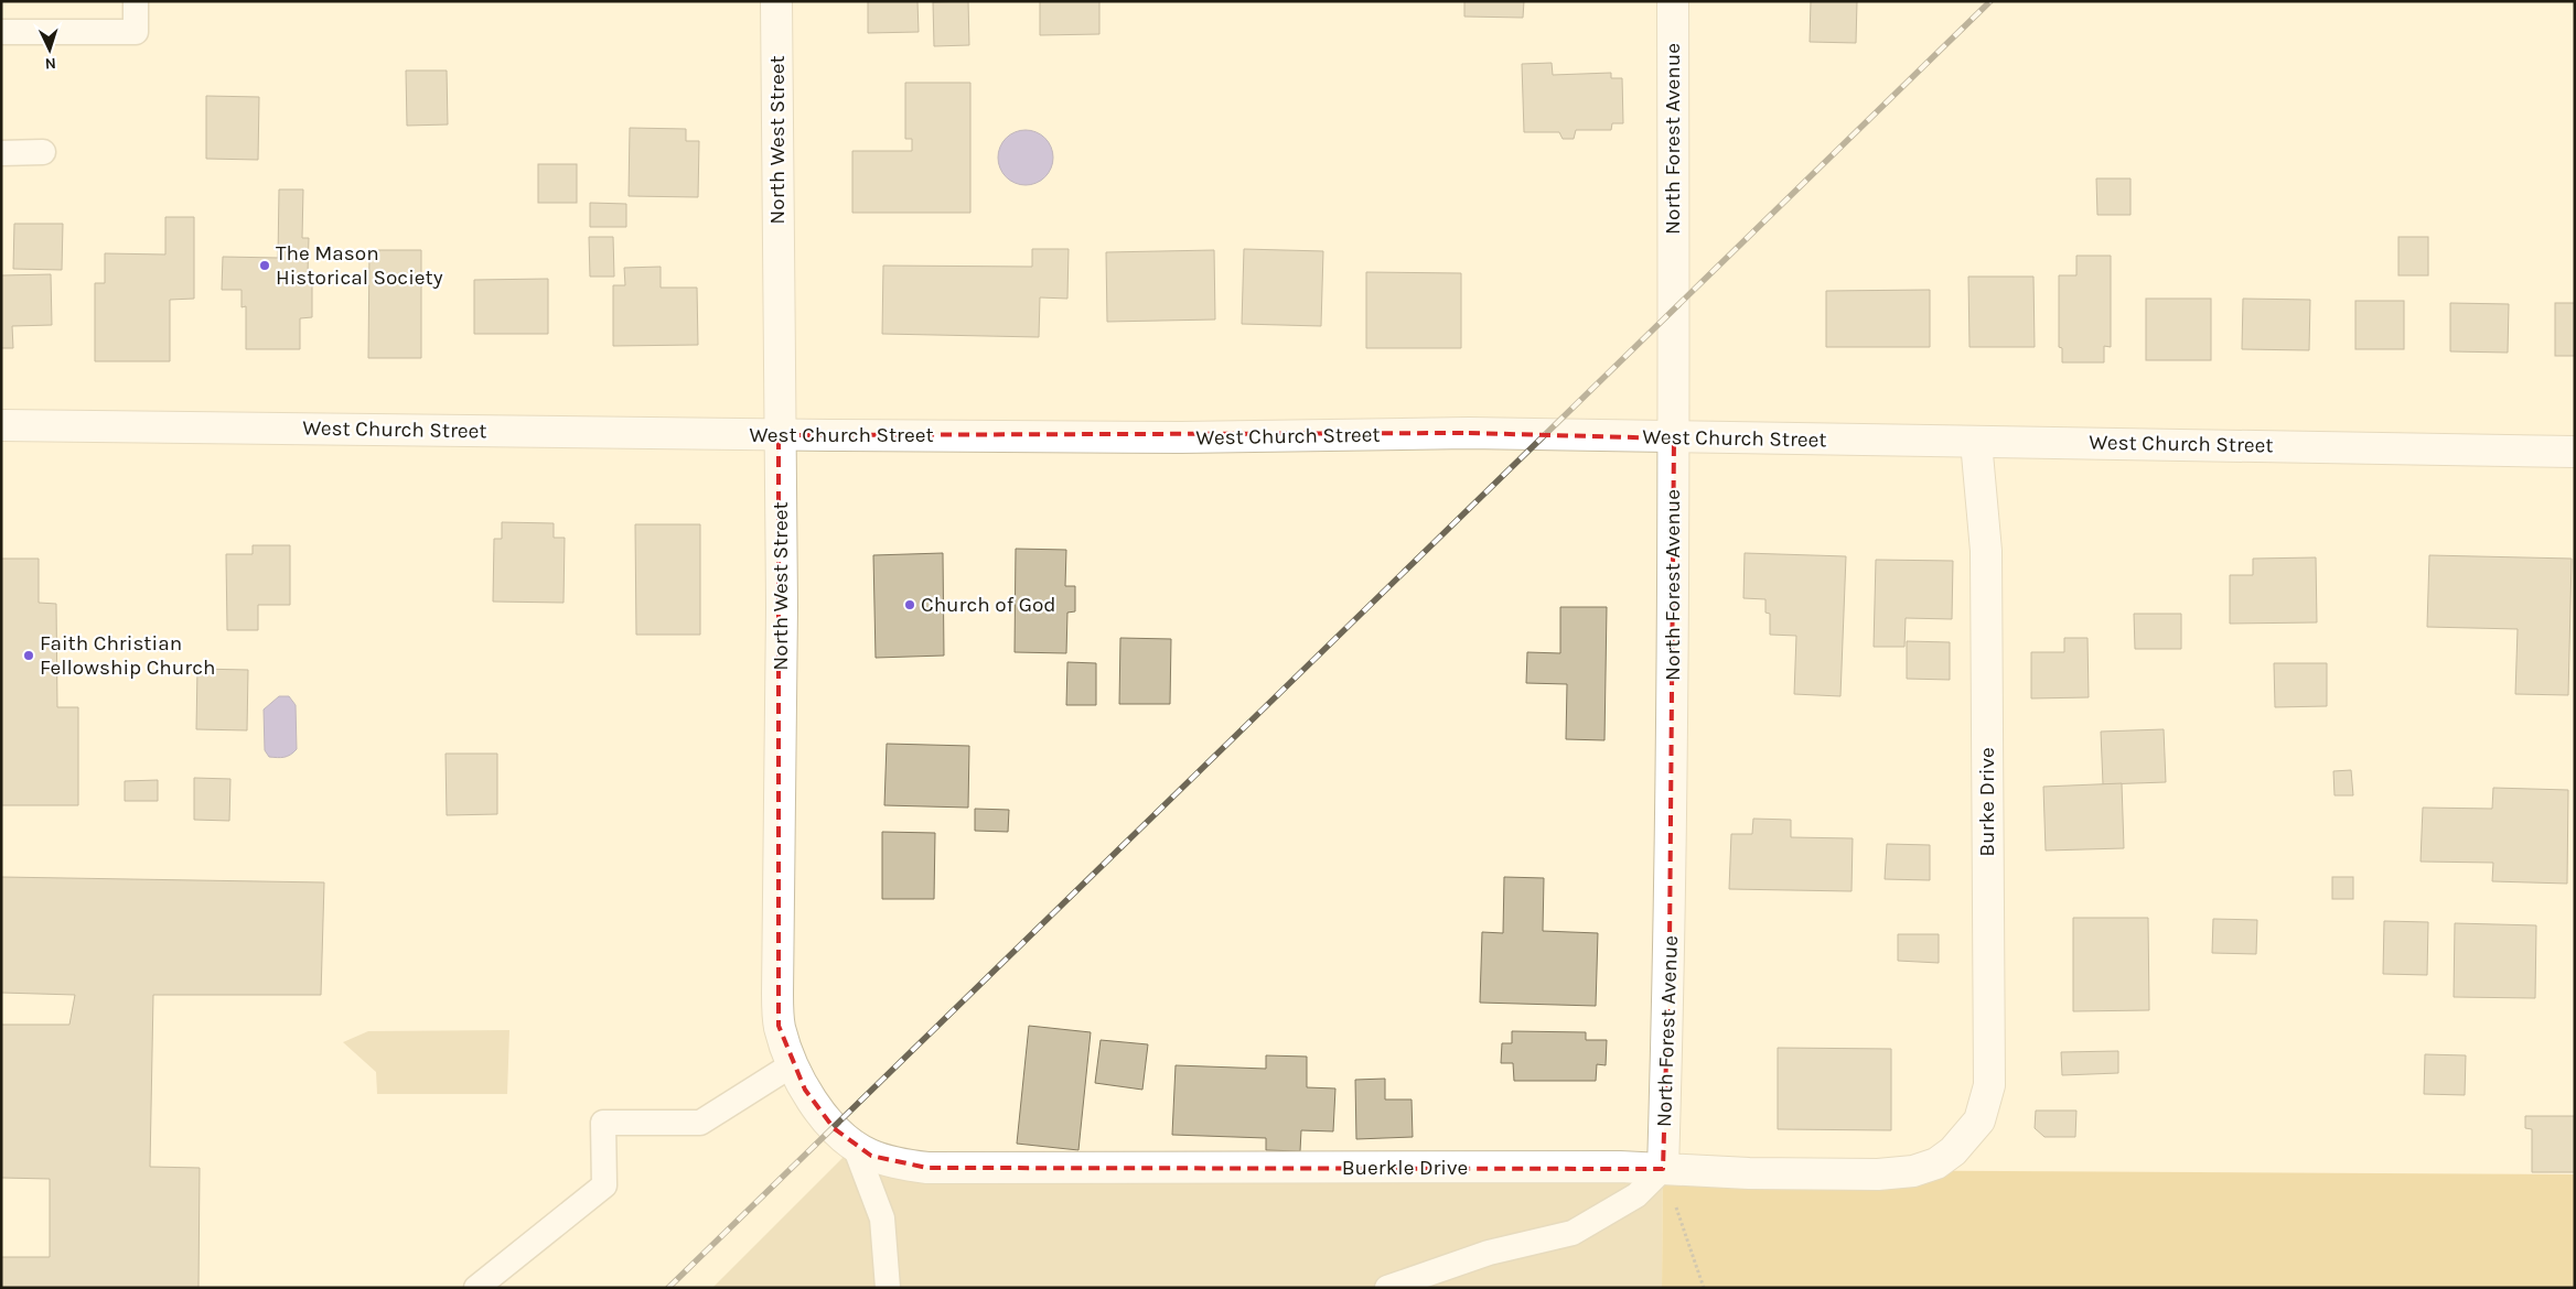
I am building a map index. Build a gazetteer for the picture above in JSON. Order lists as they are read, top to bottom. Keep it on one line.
{"streets":{"street":["North Forest Avenue","North West Street","West Church Street","Burke Drive","Buerkle Drive"]},"crossings":[["North Forest Avenue","West Church Street"],["North Forest Avenue","Buerkle Drive"],["North West Street","West Church Street"],["North West Street","Buerkle Drive"],["West Church Street","Burke Drive"],["Burke Drive","Buerkle Drive"]],"places":["The Mason Historical Society","Church of God","Faith Christian Fellowship Church"],"north":"bottom"}
